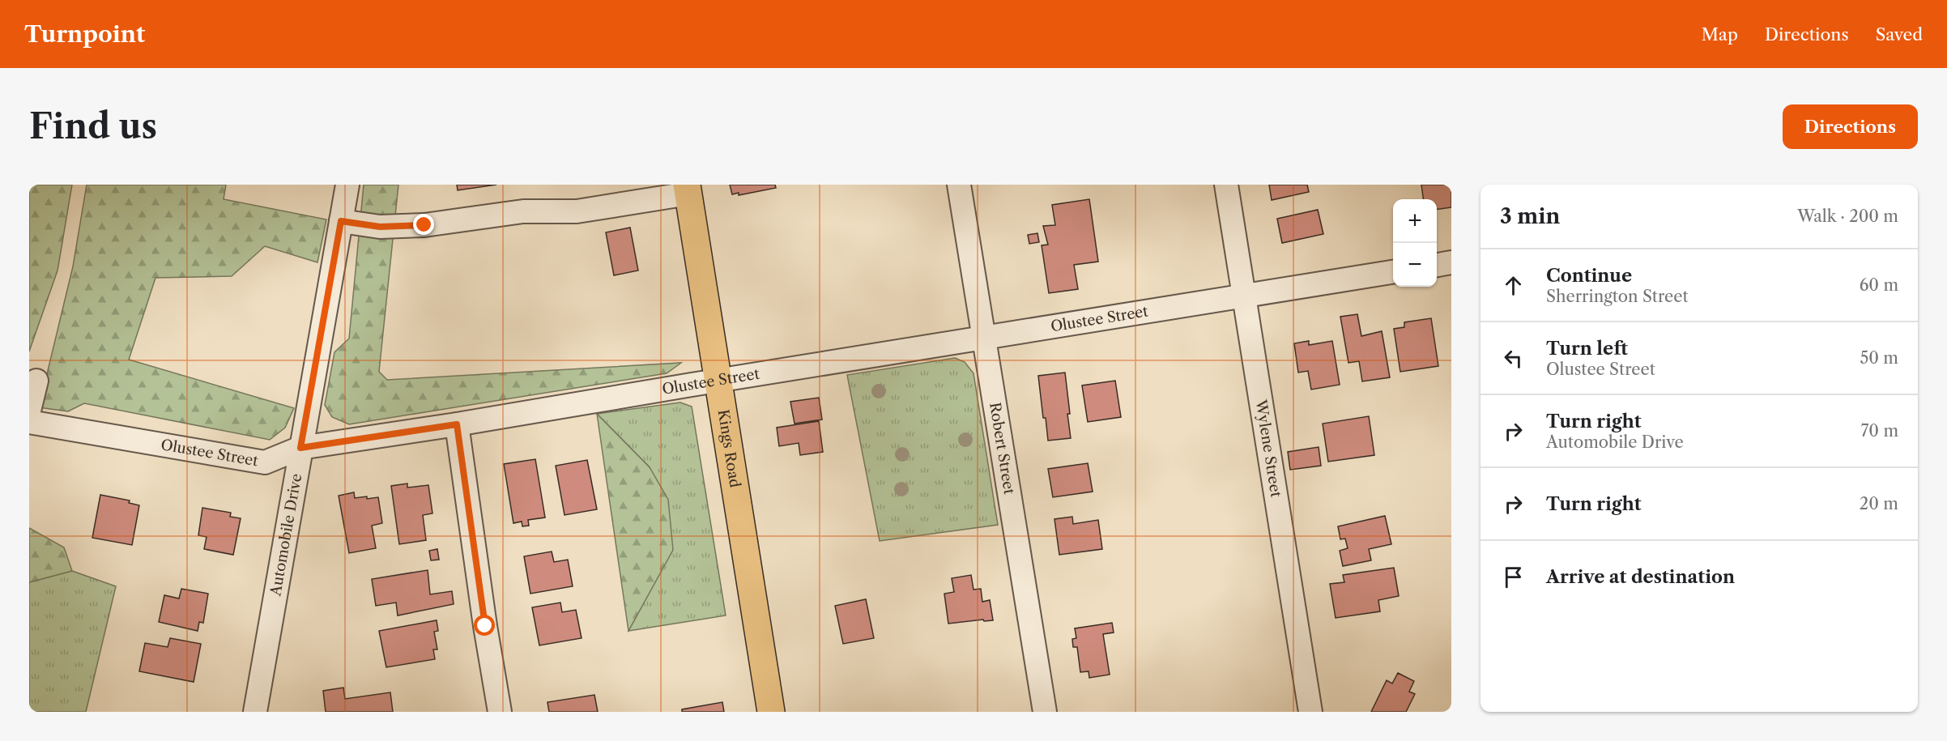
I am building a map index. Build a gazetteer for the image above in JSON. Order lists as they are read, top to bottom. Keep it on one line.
{"streets":{"main road":["Kings Road"],"street":["Olustee Street","Robert Street","Wylene Street","Automobile Drive"]},"crossings":[["Olustee Street","Kings Road"],["Olustee Street","Robert Street"],["Olustee Street","Wylene Street"],["Olustee Street","Automobile Drive"]],"page":{"header":"Turnpoint","nav":["Map","Directions","Saved"],"buttons":"Directions","title":"Find us","heading":["3 min","Walk · 200 m"],"map_buttons":["+","−"],"list":[["Continue","Sherrington Street","60 m"],["Turn left","Olustee Street","50 m"],["Turn right","Automobile Drive","70 m"],["Turn right","20 m"],"Arrive at destination"]}}
